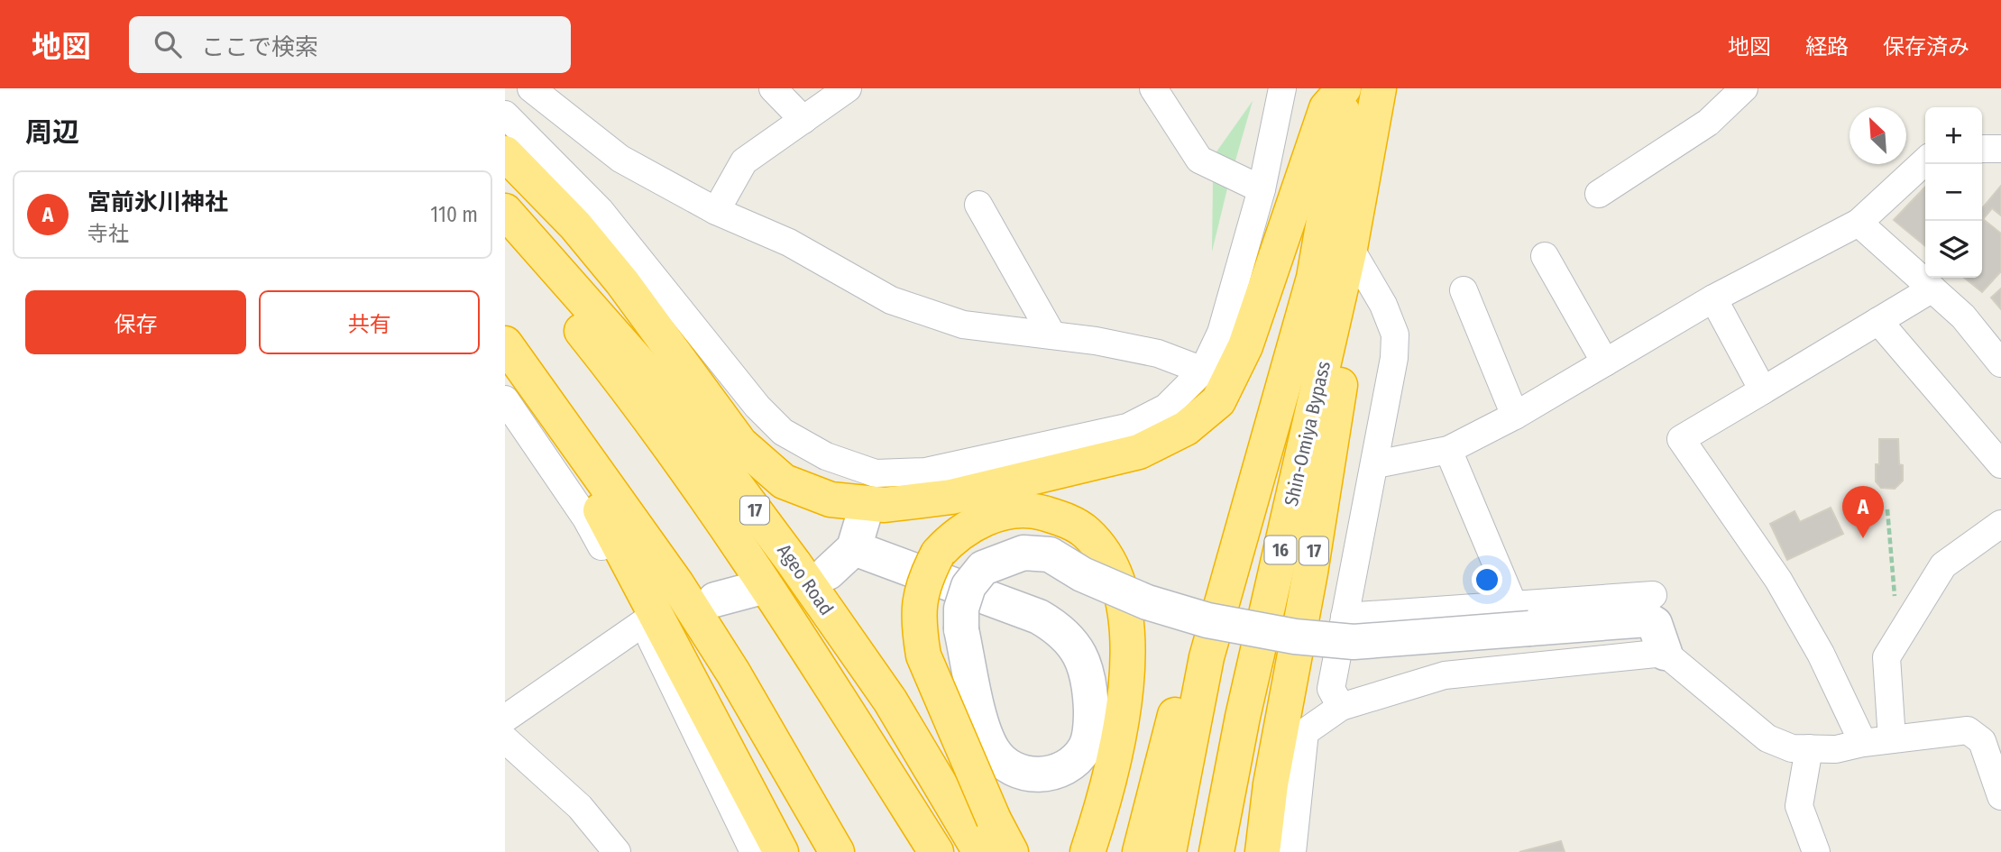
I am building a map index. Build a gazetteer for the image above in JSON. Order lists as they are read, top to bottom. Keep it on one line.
{"streets":{"highway":["Shin-Omiya Bypass","17","16","Ageo Road"]},"crossings":[["Shin-Omiya Bypass","17"]],"north":"top left","page":{"header":"地図","search":"ここで検索","nav":["地図","経路","保存済み"],"heading":"周辺","map_buttons":["+","−"],"list":[{"mark":"A","name":"宮前氷川神社","note":"寺社","value":"110 m"}],"buttons":["保存","共有"],"pins":"A"}}
